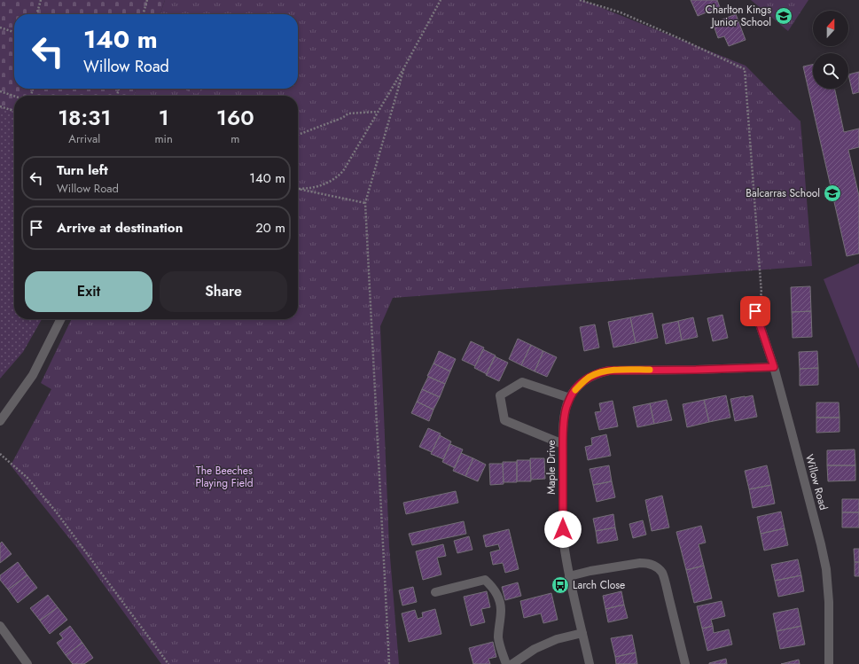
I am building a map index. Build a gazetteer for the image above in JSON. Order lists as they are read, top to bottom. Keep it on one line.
{"streets":{"street":["Maple Drive","Willow Road"]},"crossings":[["Maple Drive","Willow Road"]],"parks":["The Beeches Playing Field"],"places":{"school or university":["Charlton Kings Junior School","Balcarras School"],"bus stop":["Larch Close"]},"north":"top","page":{"turn":["140 m","Willow Road"],"eta":["18:31","Arrival","1","min","160","m"],"list":[{"name":"Turn left","note":"Willow Road","value":"140 m"},{"name":"Arrive at destination","value":"20 m"}],"buttons":["Exit","Share"]}}
